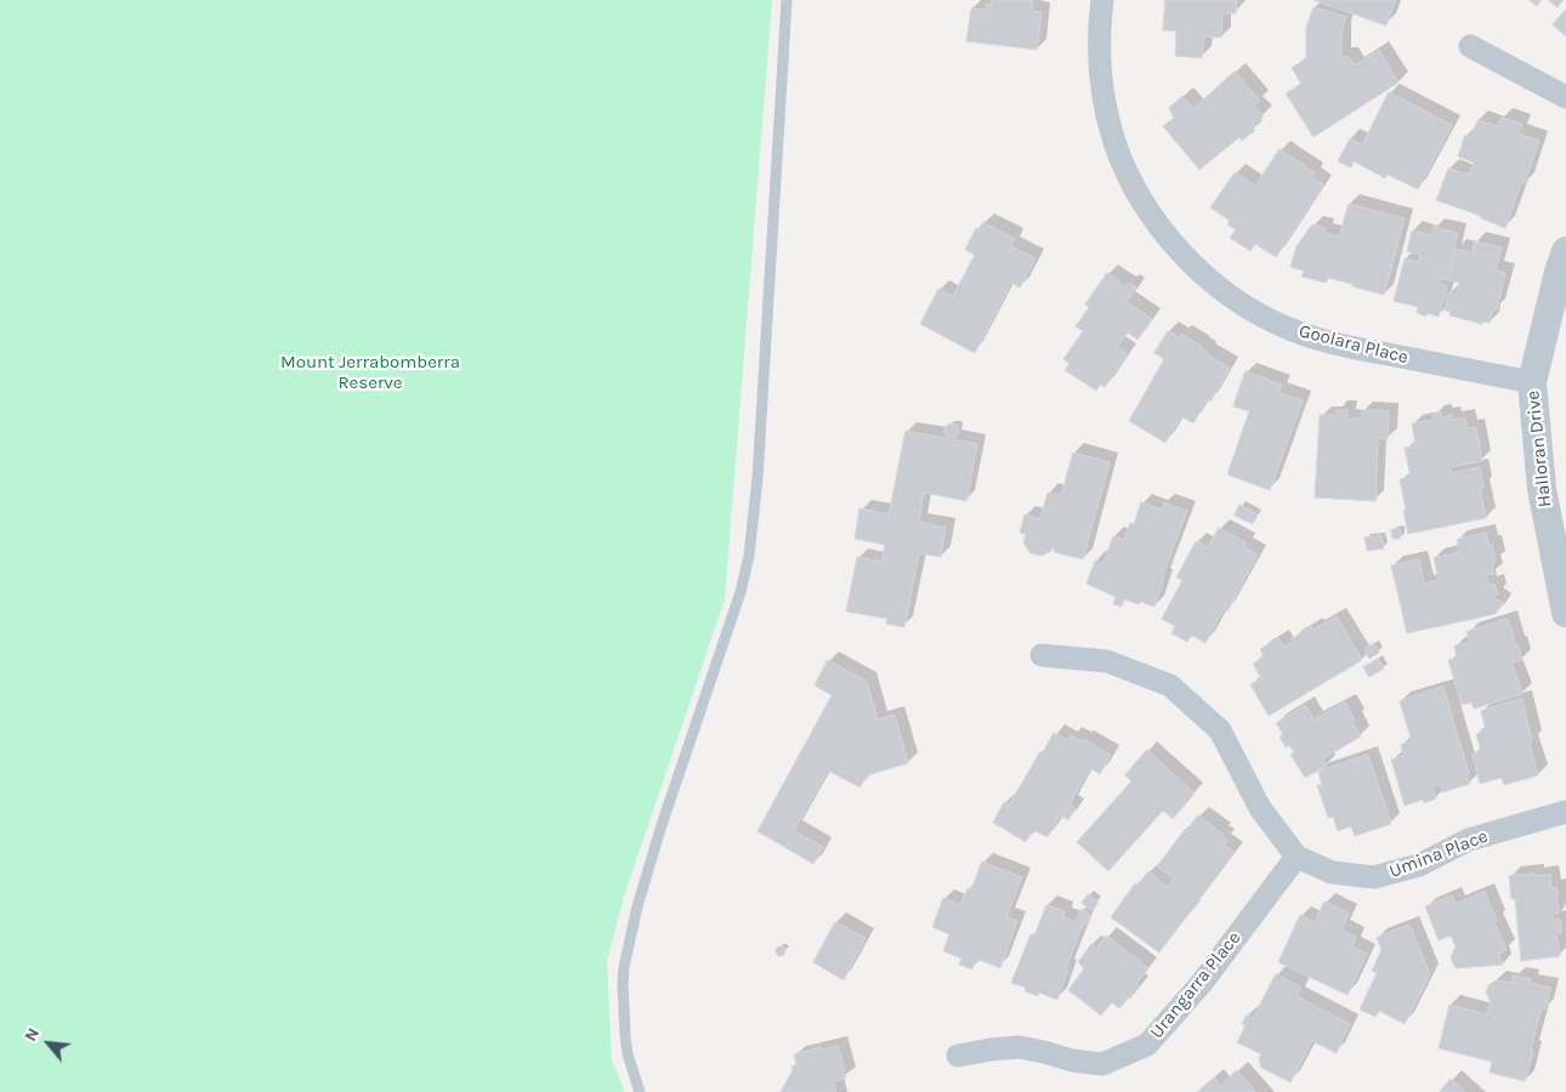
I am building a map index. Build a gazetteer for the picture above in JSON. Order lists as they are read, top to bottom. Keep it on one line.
{"streets":{"street":["Goolara Place","Halloran Drive","Umina Place","Urangarra Place"]},"crossings":[["Goolara Place","Halloran Drive"],["Umina Place","Urangarra Place"]],"parks":["Mount Jerrabomberra Reserve"],"north":"top left"}
